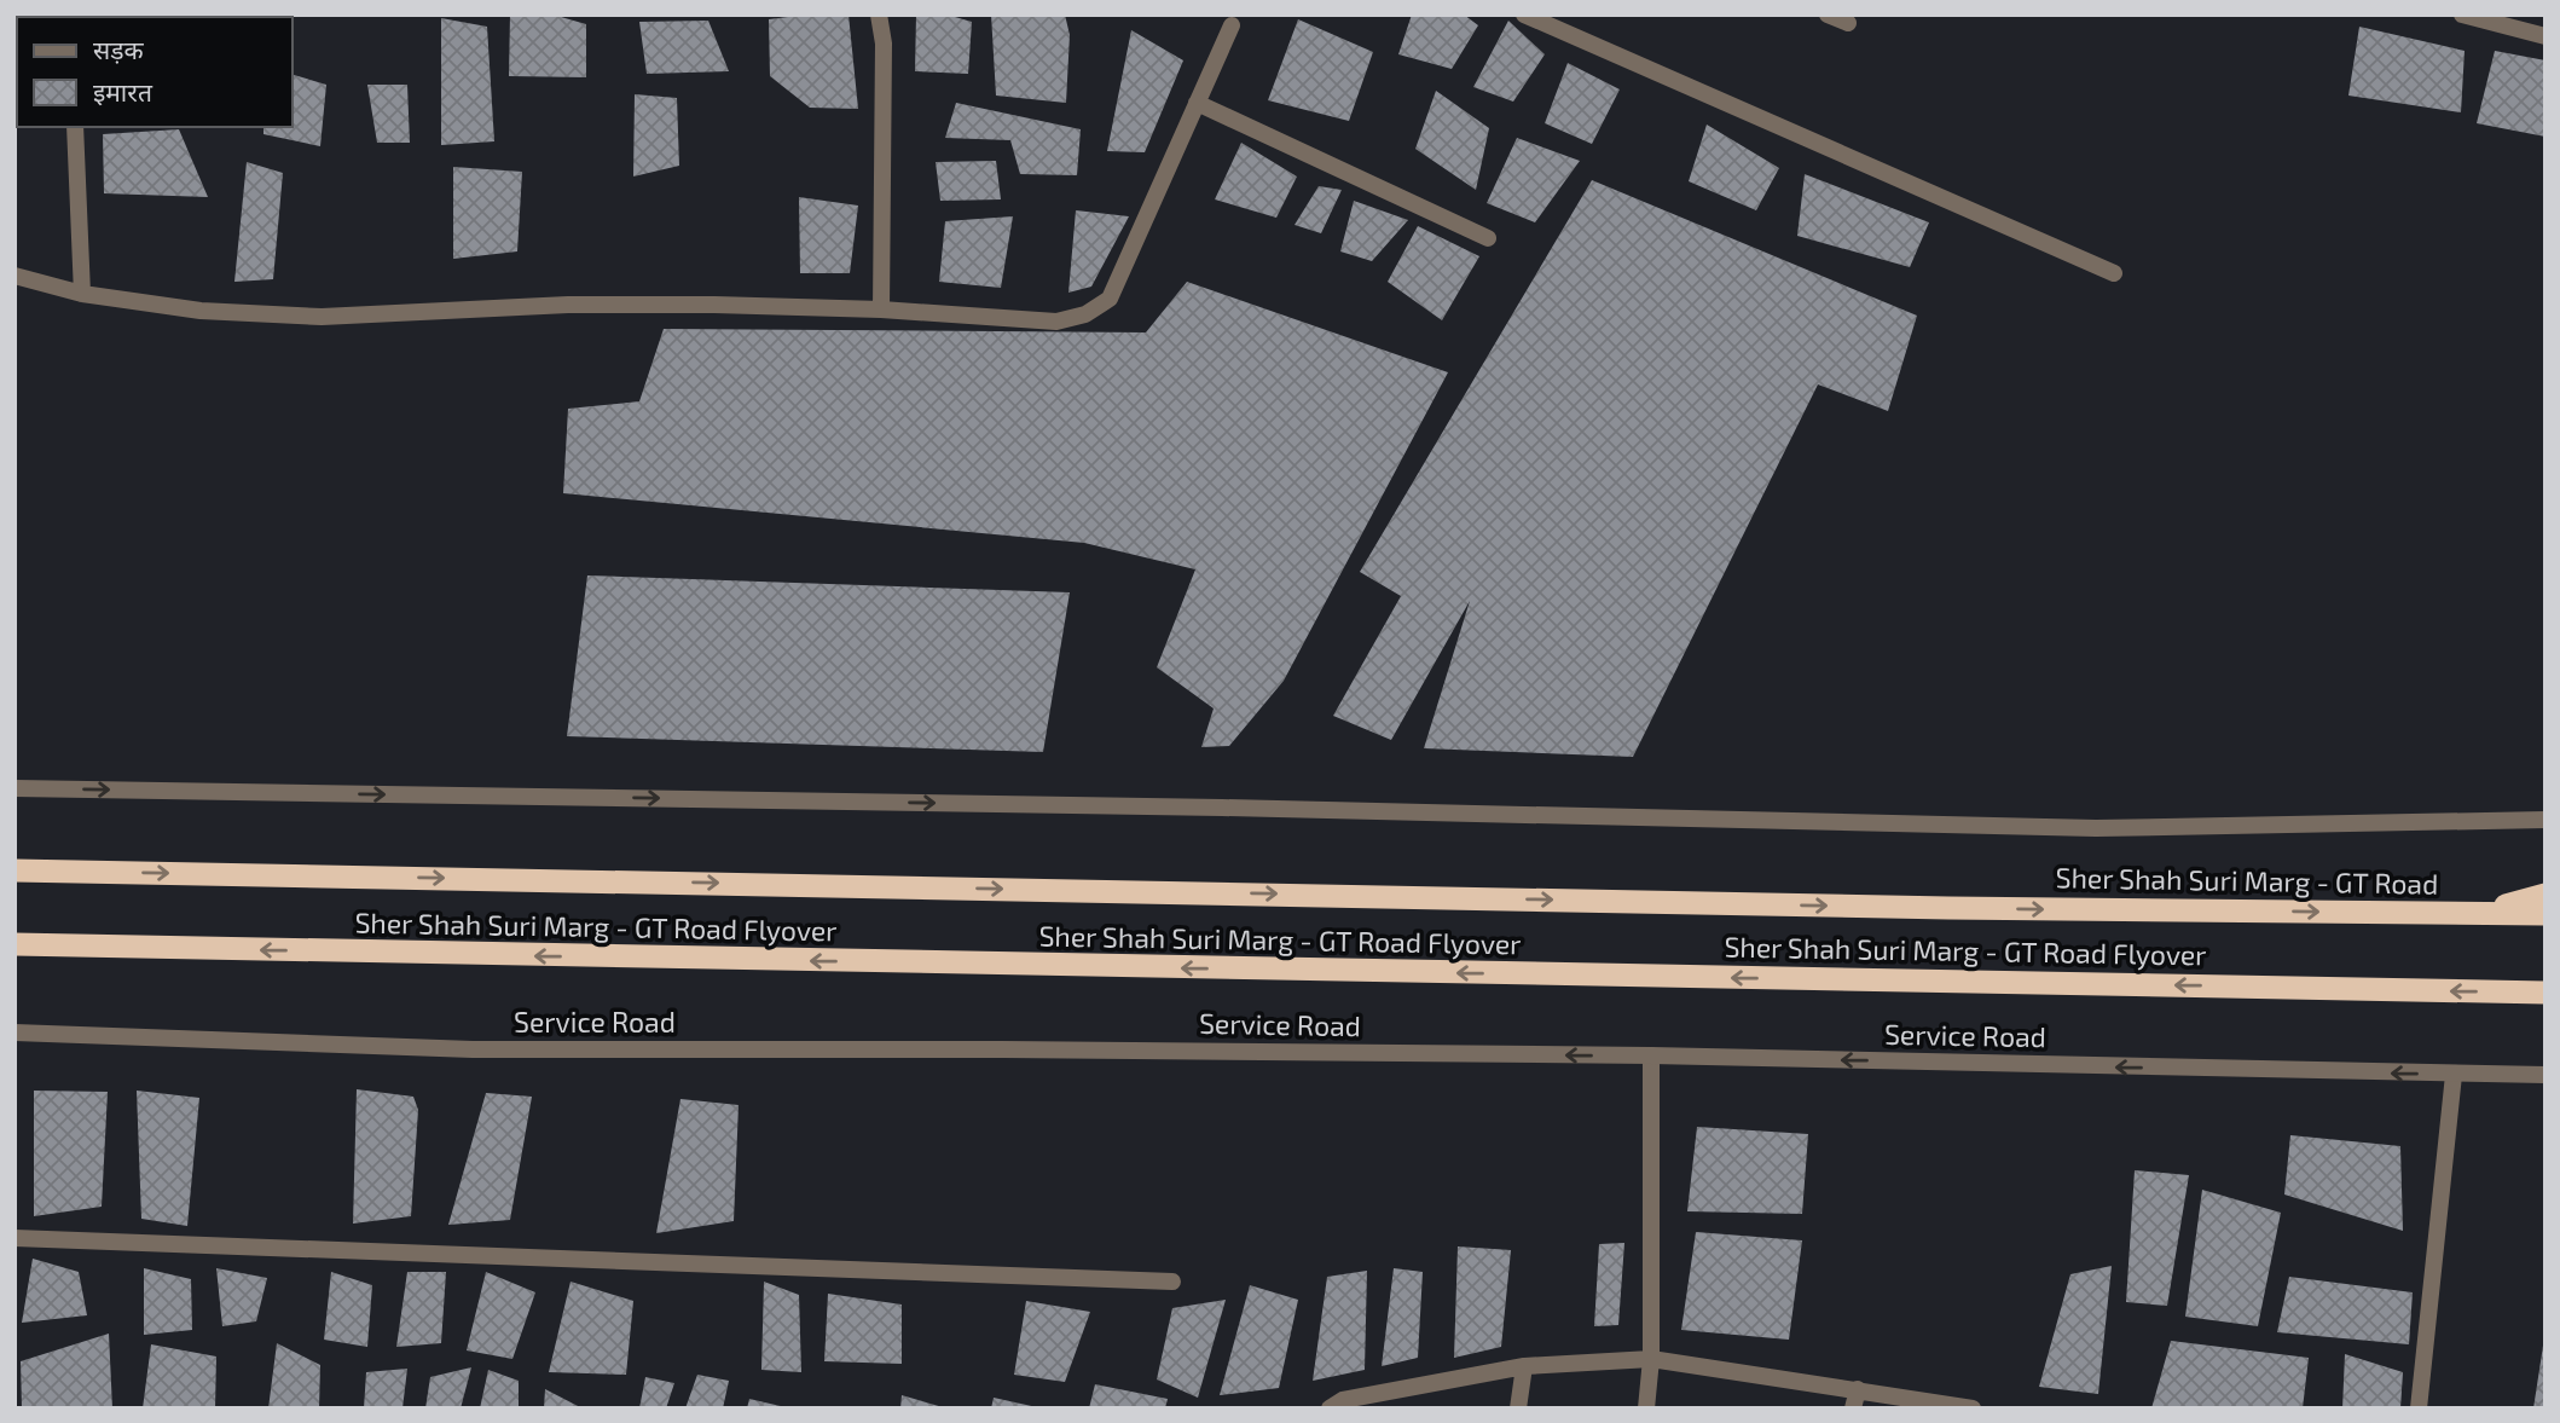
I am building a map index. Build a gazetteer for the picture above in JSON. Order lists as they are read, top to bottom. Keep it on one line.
{"streets":{"highway":["Sher Shah Suri Marg - GT Road","Sher Shah Suri Marg - GT Road Flyover"],"street":["Service Road"]},"crossings":[["Sher Shah Suri Marg - GT Road","Sher Shah Suri Marg - GT Road Flyover"]],"one_way":["Sher Shah Suri Marg - GT Road","Service Road"],"legend":["सड़क","इमारत"]}
